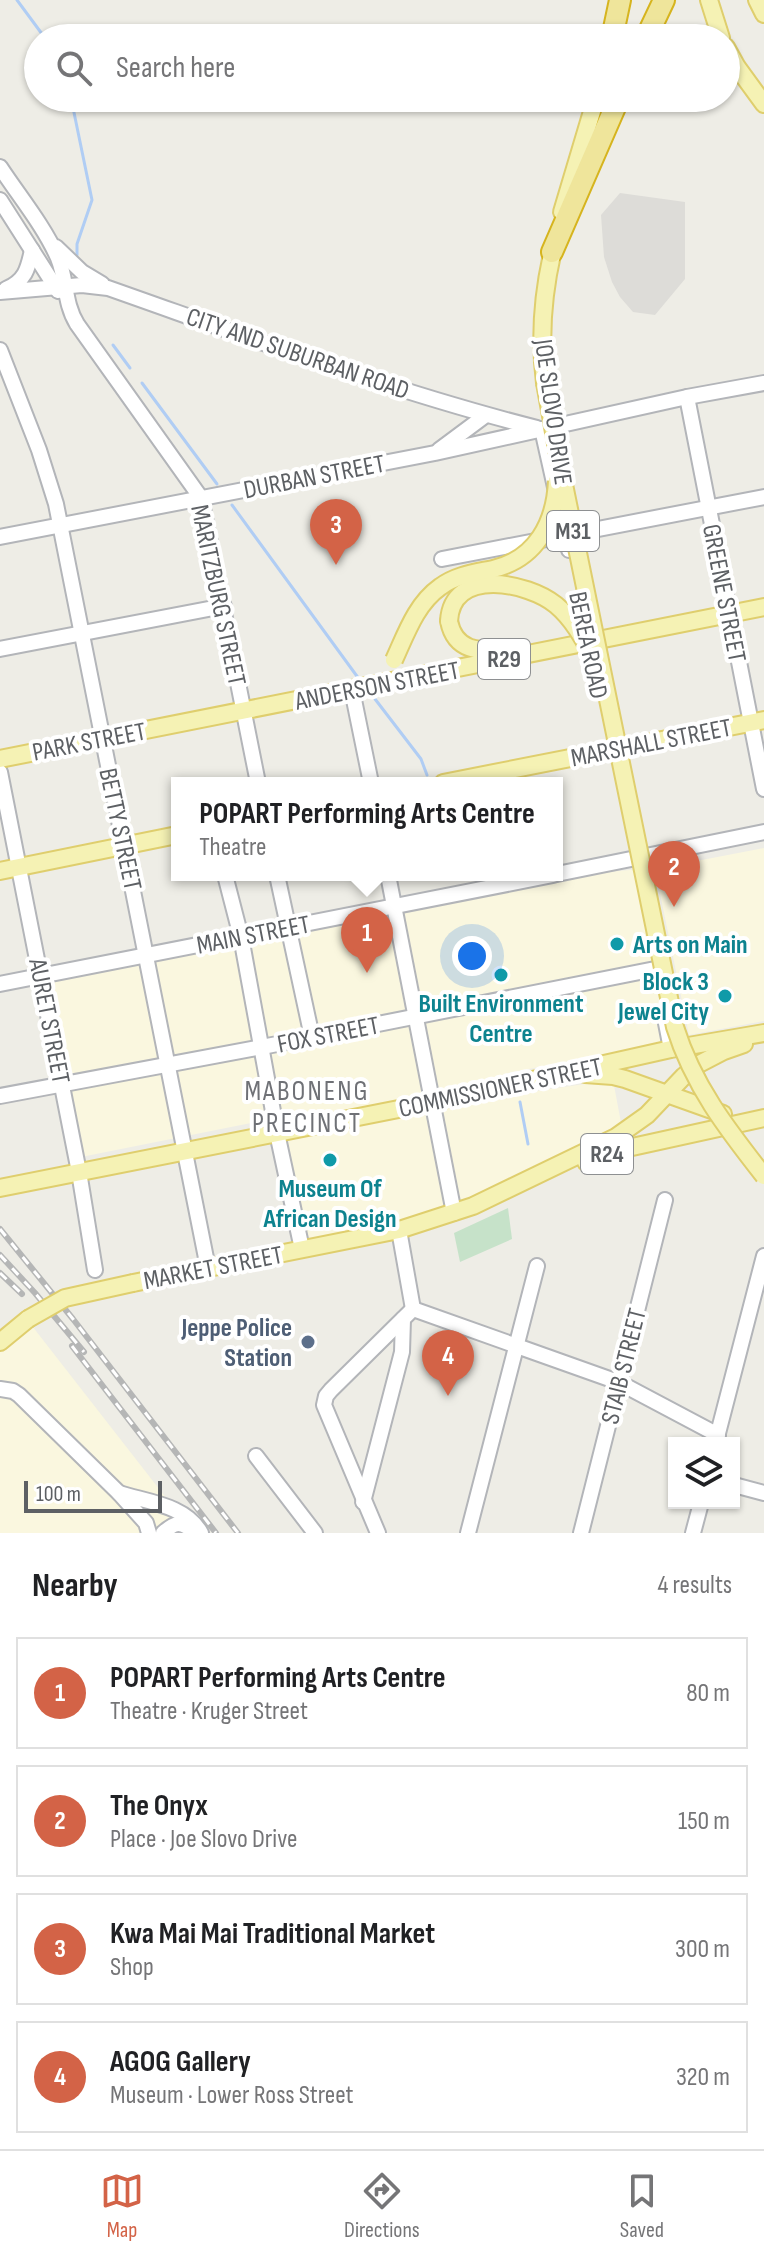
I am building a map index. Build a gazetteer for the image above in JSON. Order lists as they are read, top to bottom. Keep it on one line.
{"streets":{"main road":["JOE SLOVO DRIVE","M31","R29","ANDERSON STREET","PARK STREET","MARSHALL STREET","COMMISSIONER STREET","R24","MARKET STREET"],"street":["CITY AND SUBURBAN ROAD","DURBAN STREET","GREENE STREET","MARITZBURG STREET","BEREA ROAD","BETTY STREET","MAIN STREET","AURET STREET","FOX STREET","STAIB STREET"]},"crossings":[["CITY AND SUBURBAN ROAD","DURBAN STREET"],["CITY AND SUBURBAN ROAD","MARITZBURG STREET"],["CITY AND SUBURBAN ROAD","BEREA ROAD"],["DURBAN STREET","GREENE STREET"],["DURBAN STREET","MARITZBURG STREET"],["DURBAN STREET","BEREA ROAD"],["DURBAN STREET","BETTY STREET"],["GREENE STREET","ANDERSON STREET"],["GREENE STREET","MARSHALL STREET"],["MARITZBURG STREET","ANDERSON STREET"],["BEREA ROAD","ANDERSON STREET"],["BEREA ROAD","MARSHALL STREET"],["BEREA ROAD","MAIN STREET"],["BEREA ROAD","FOX STREET"],["BEREA ROAD","COMMISSIONER STREET"],["ANDERSON STREET","PARK STREET"],["PARK STREET","BETTY STREET"],["BETTY STREET","MAIN STREET"],["BETTY STREET","FOX STREET"],["BETTY STREET","COMMISSIONER STREET"],["BETTY STREET","MARKET STREET"],["MAIN STREET","AURET STREET"],["AURET STREET","FOX STREET"],["AURET STREET","COMMISSIONER STREET"],["COMMISSIONER STREET","R24"],["R24","MARKET STREET"]],"districts":["MABONENG PRECINCT"],"places":["Arts on Main","Built Environment Centre","Block 3 Jewel City","Museum Of African Design","Jeppe Police Station"],"scale_bar":"100 m","page":{"search":"Search here","pins":["3","2","1","4"],"popup":["POPART Performing Arts Centre","Theatre"],"scale":"100 m","heading":["Nearby","4 results"],"list":[{"mark":"1","name":"POPART Performing Arts Centre","note":"Theatre · Kruger Street","value":"80 m"},{"mark":"2","name":"The Onyx","note":"Place · Joe Slovo Drive","value":"150 m"},{"mark":"3","name":"Kwa Mai Mai Traditional Market","note":"Shop","value":"300 m"},{"mark":"4","name":"AGOG Gallery","note":"Museum · Lower Ross Street","value":"320 m"}],"nav":["Map","Directions","Saved"]}}
